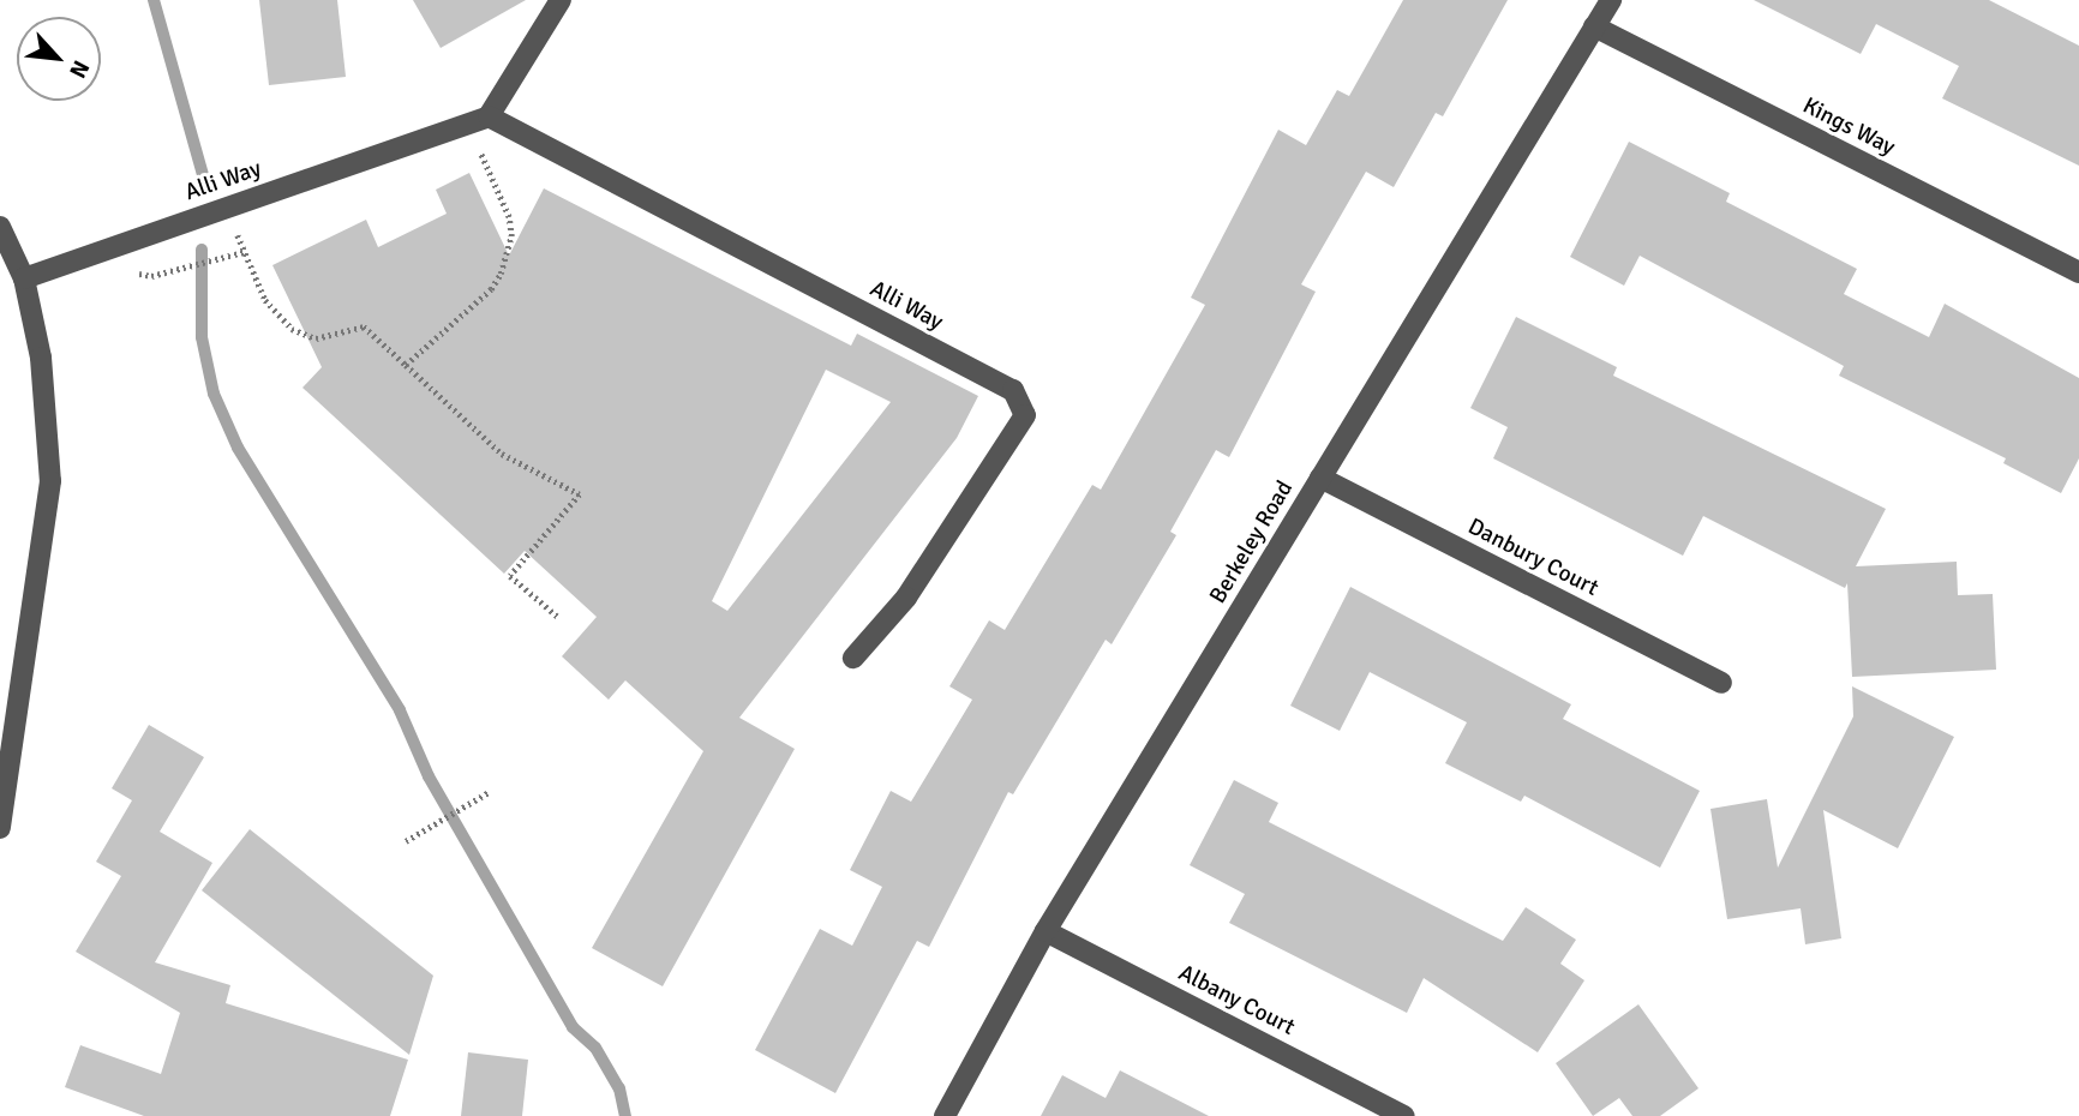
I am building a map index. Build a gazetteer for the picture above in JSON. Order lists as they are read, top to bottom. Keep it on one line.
{"streets":{"street":["Kings Way","Alli Way","Berkeley Road","Danbury Court","Albany Court"]},"crossings":[["Kings Way","Berkeley Road"],["Berkeley Road","Danbury Court"],["Berkeley Road","Albany Court"]],"north":"bottom right"}
